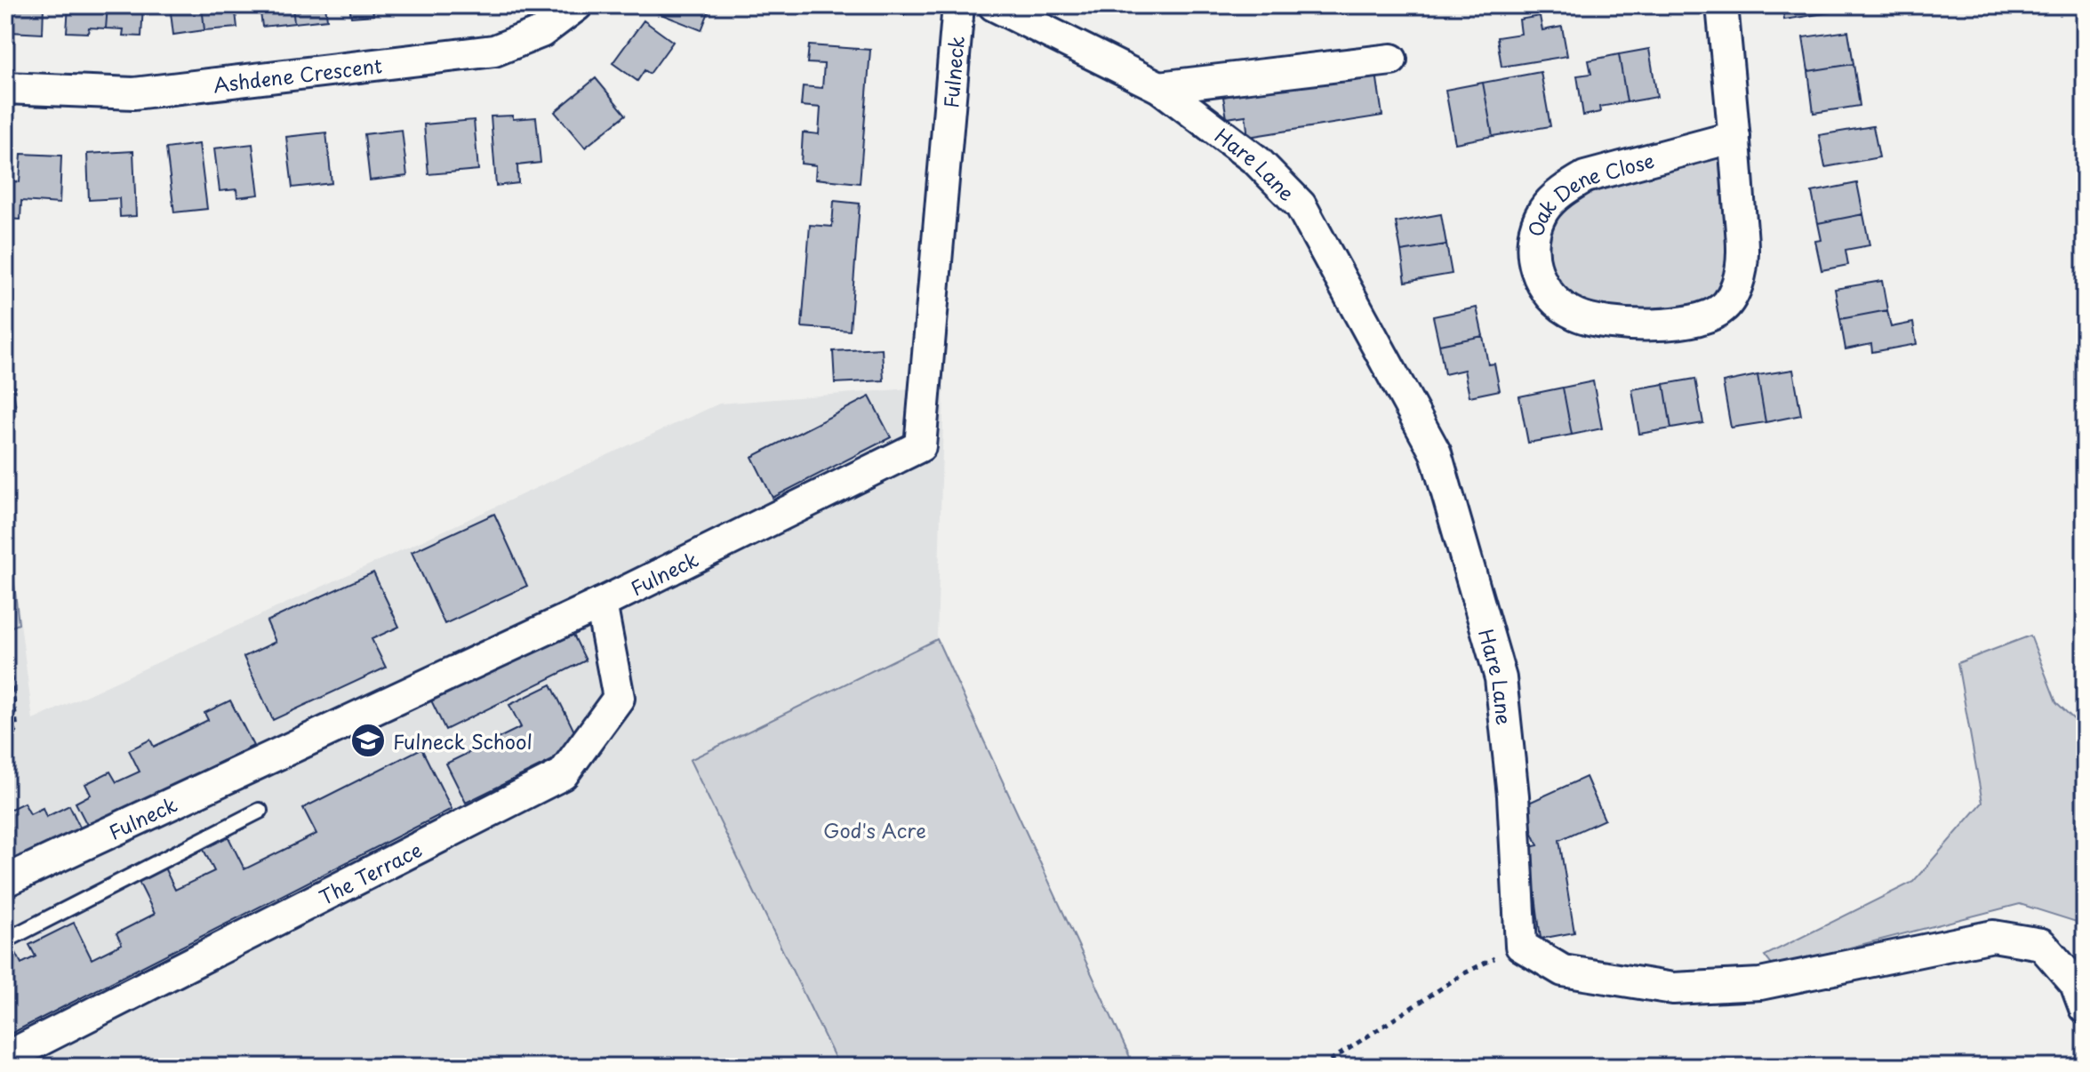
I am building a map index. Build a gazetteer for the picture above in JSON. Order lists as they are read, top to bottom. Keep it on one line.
{"streets":{"street":["Fulneck","Ashdene Crescent","Hare Lane","Oak Dene Close","The Terrace"]},"crossings":[["Fulneck","The Terrace"]],"parks":["God's Acre"],"places":{"school or university":["Fulneck School"]}}
